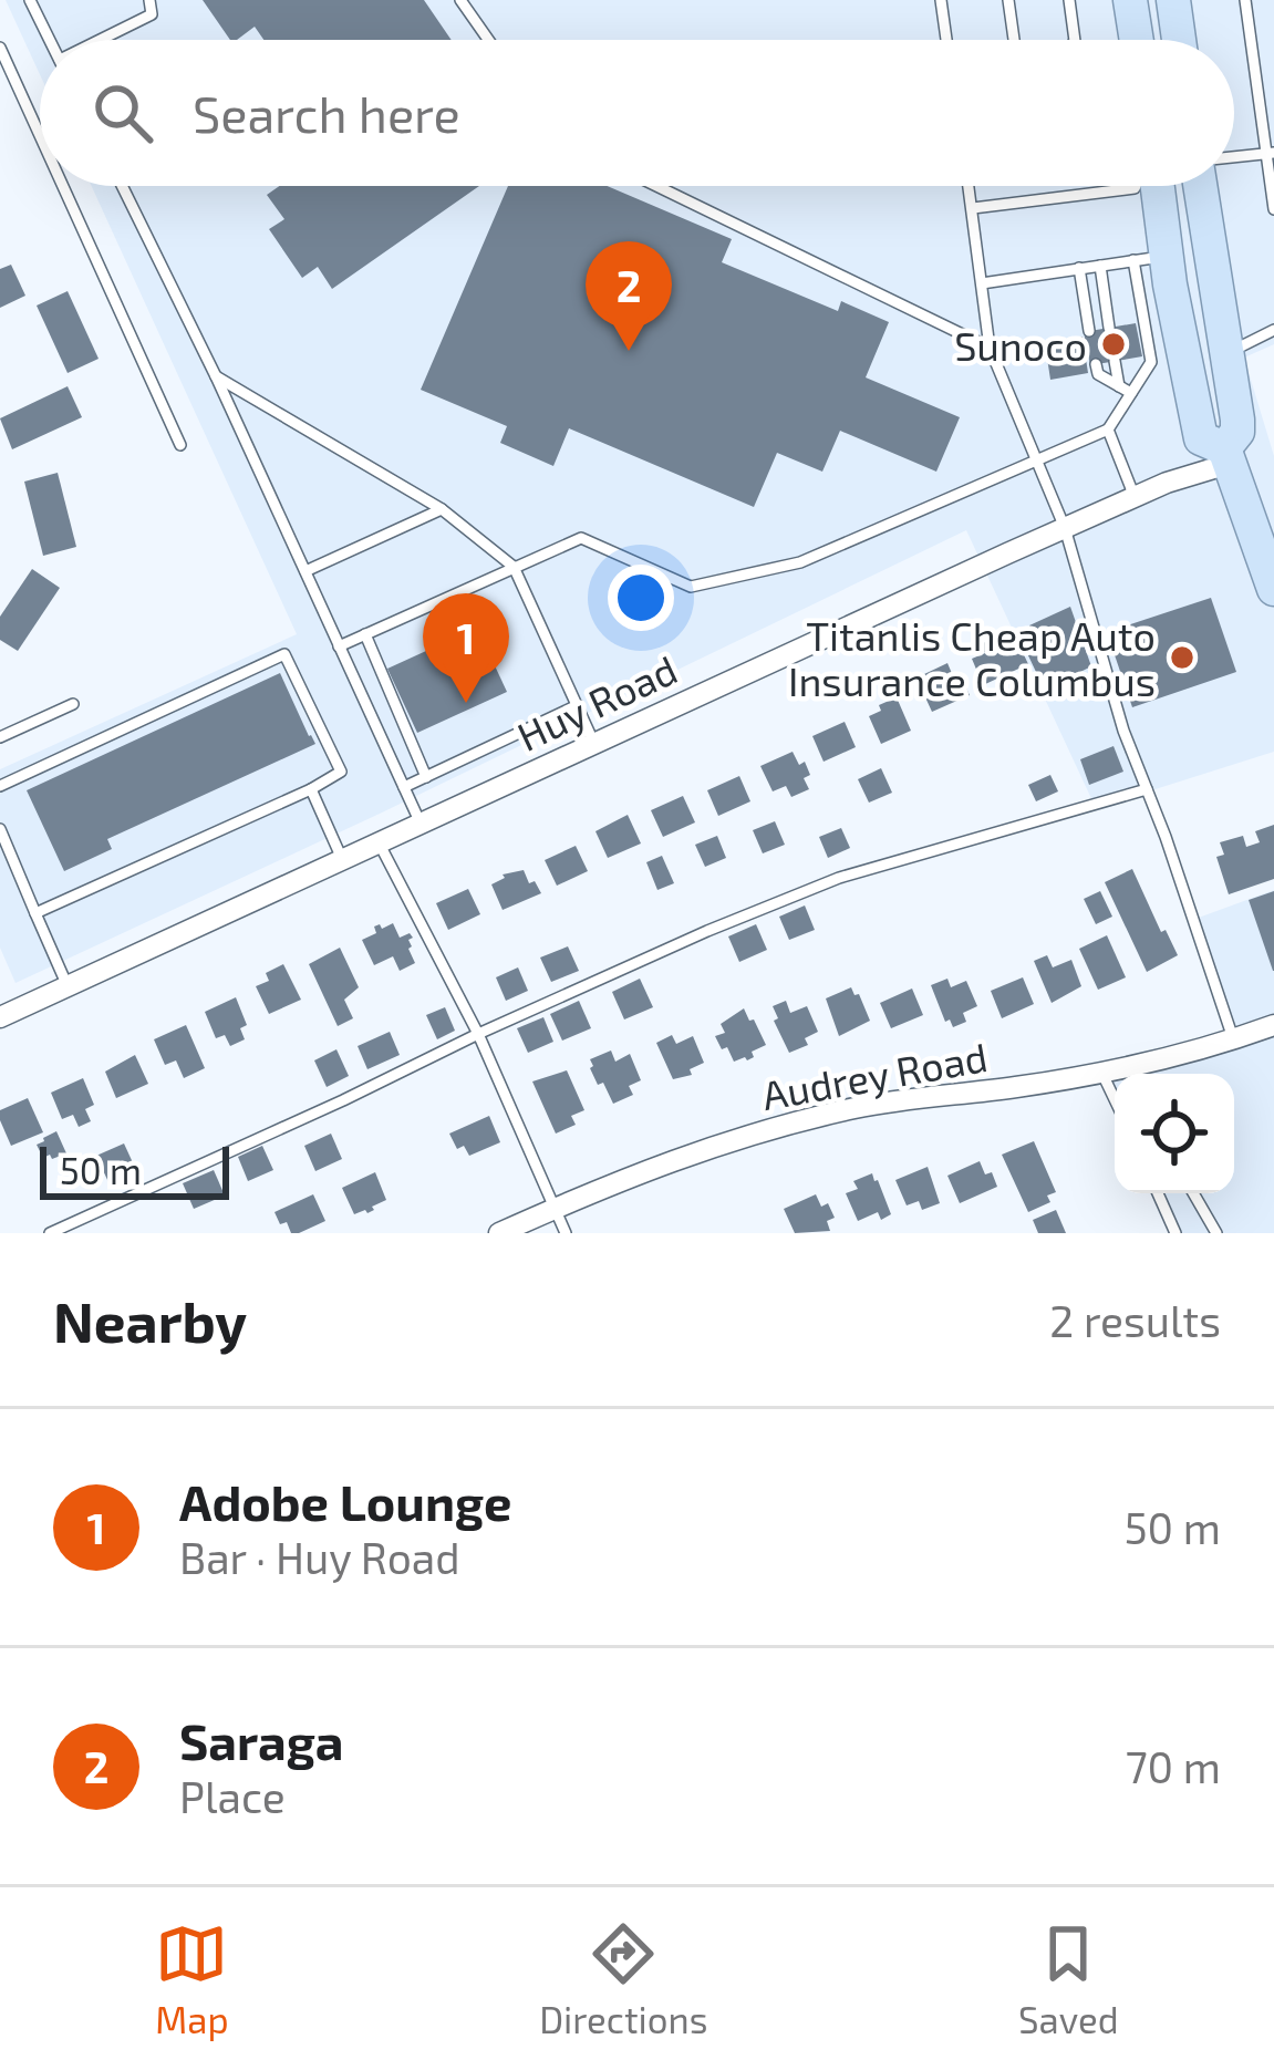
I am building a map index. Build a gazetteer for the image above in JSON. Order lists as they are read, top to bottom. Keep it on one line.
{"streets":{"street":["Huy Road","Audrey Road"]},"places":["Sunoco","Titanlis Cheap Auto Insurance Columbus"],"scale_bar":"50 m","page":{"search":"Search here","pins":["2","1"],"scale":"50 m","heading":["Nearby","2 results"],"list":[{"mark":"1","name":"Adobe Lounge","note":"Bar · Huy Road","value":"50 m"},{"mark":"2","name":"Saraga","note":"Place","value":"70 m"}],"nav":["Map","Directions","Saved"]}}
